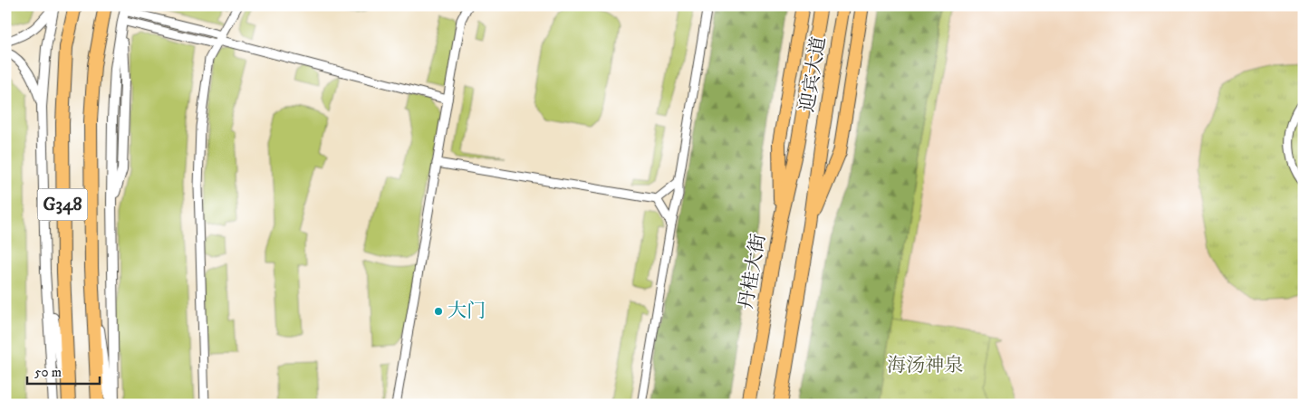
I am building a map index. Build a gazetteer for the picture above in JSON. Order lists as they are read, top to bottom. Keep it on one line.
{"streets":{"main road":["迎宾大道","G348","丹桂大街"]},"crossings":[["迎宾大道","丹桂大街"]],"parks":["海汤神泉"],"places":["大门"],"scale_bar":"50 m"}
